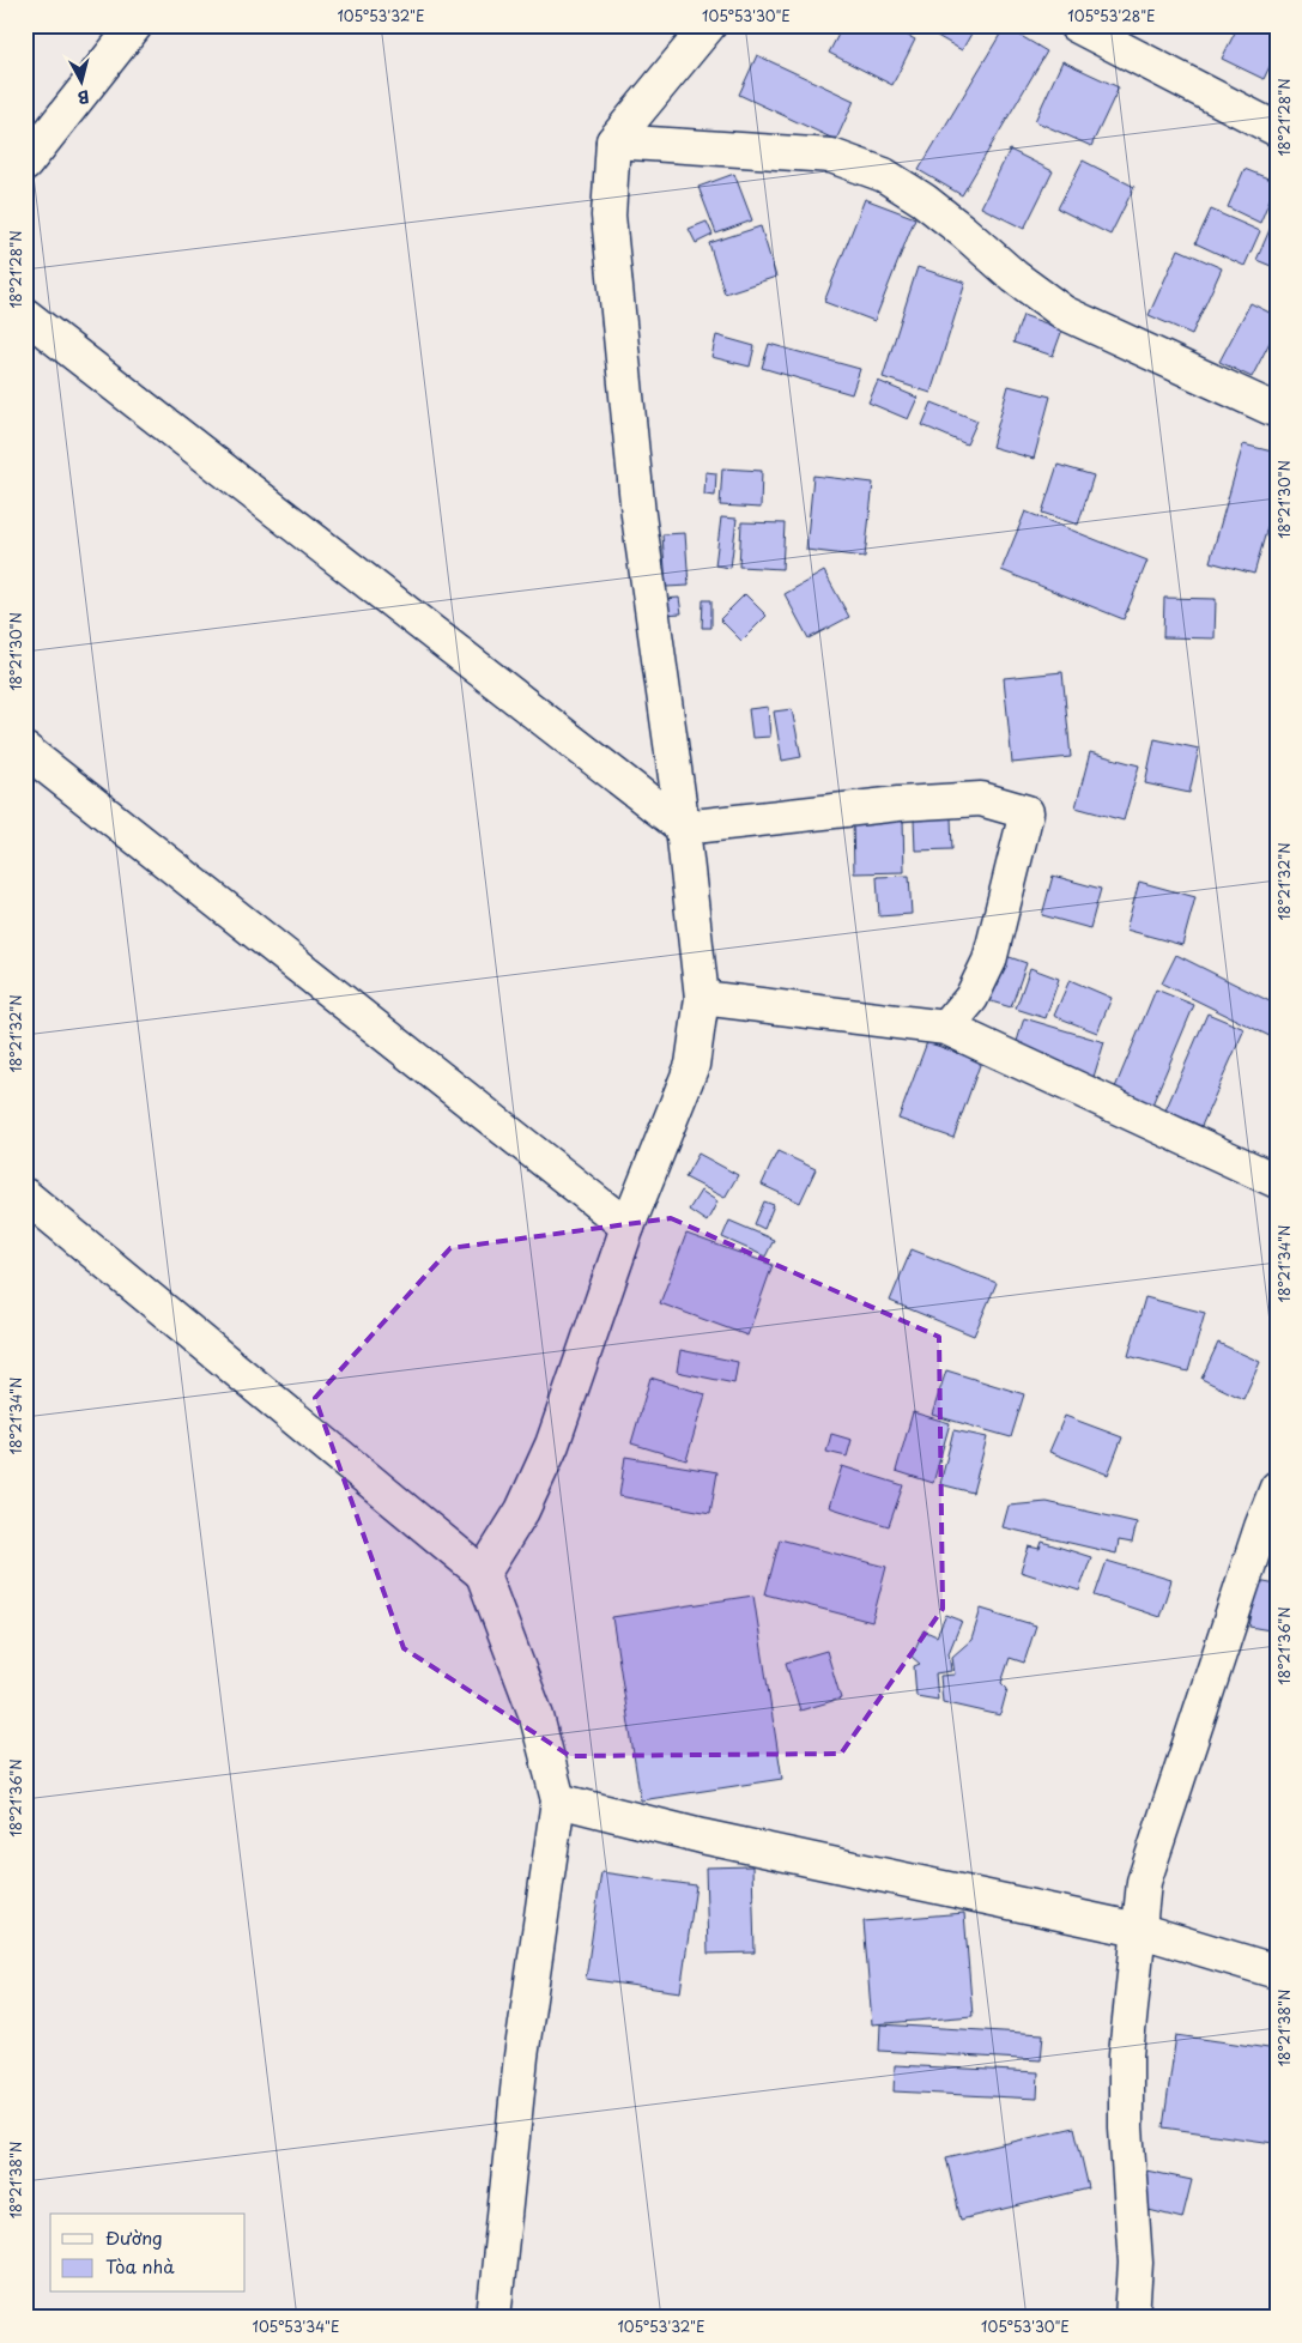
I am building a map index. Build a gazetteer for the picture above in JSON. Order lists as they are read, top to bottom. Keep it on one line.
{"legend":["Đường","Tòa nhà"],"north":"bottom","coordinates":["105°53'32\"E","105°53'30\"E","105°53'28\"E","18°21'28\"N","18°21'30\"N","18°21'32\"N","18°21'34\"N","18°21'36\"N","18°21'38\"N","105°53'34\"E"]}
